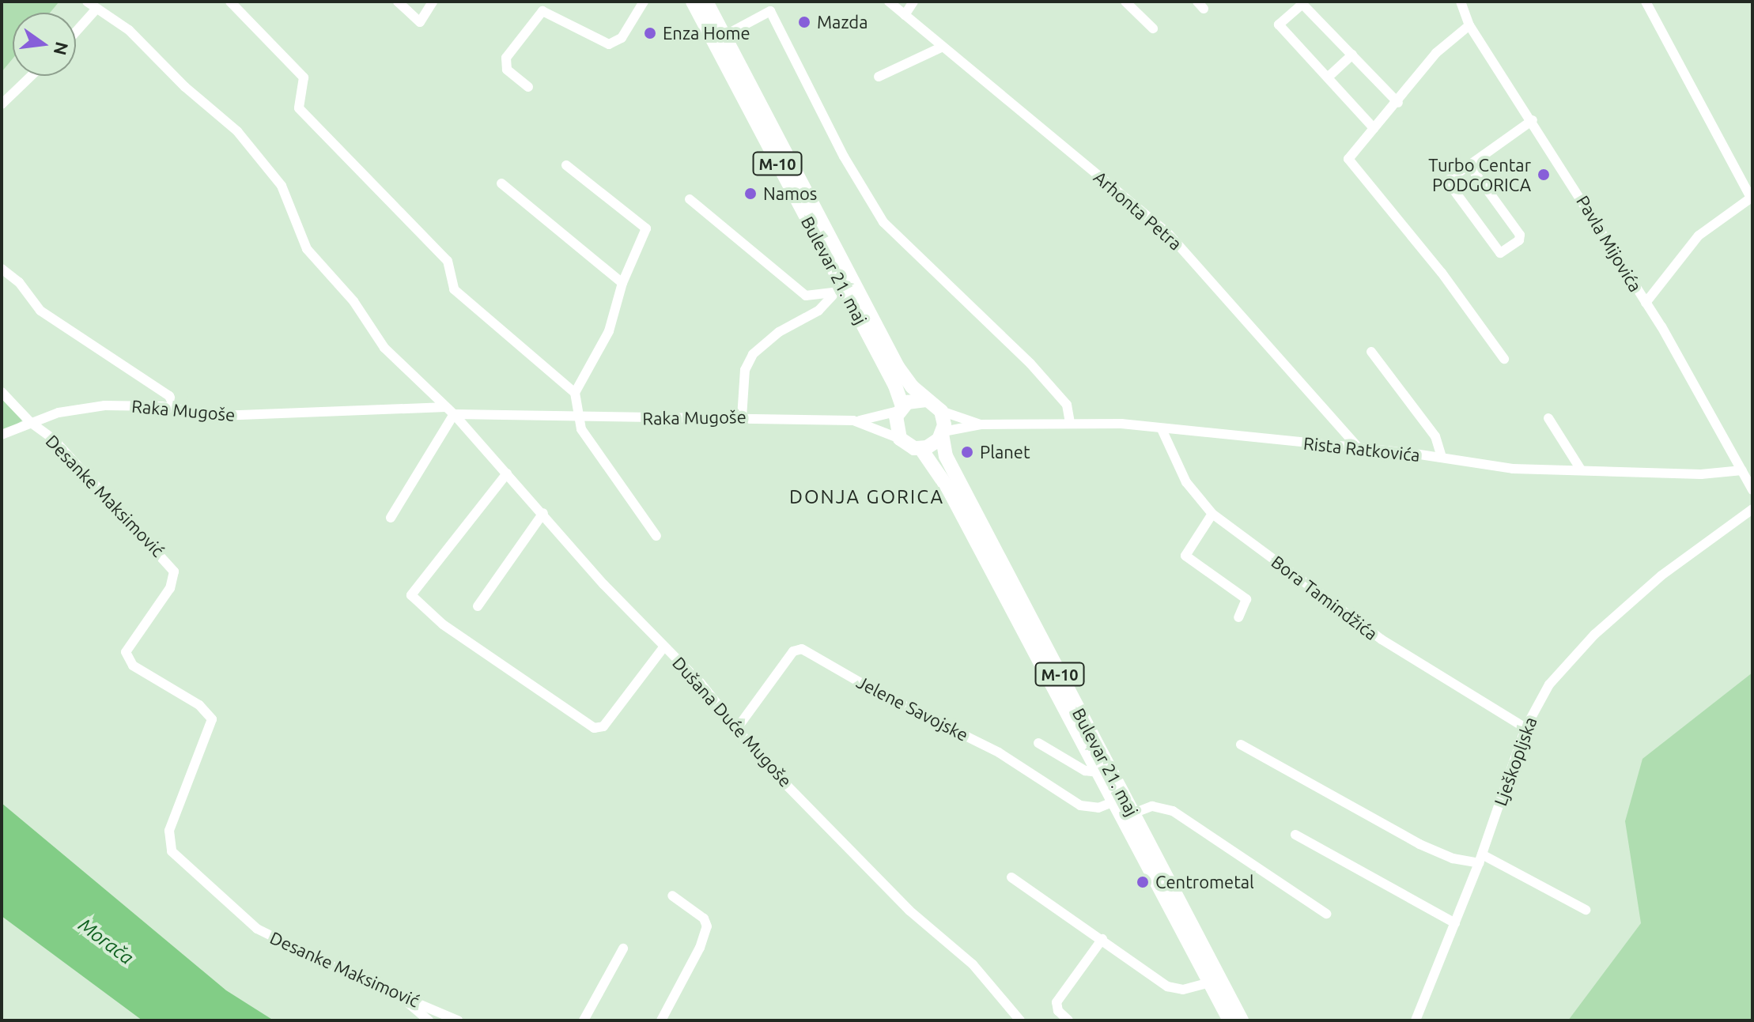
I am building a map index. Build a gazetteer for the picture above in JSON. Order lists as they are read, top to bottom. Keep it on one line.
{"streets":{"main road":["M-10","Bulevar 21. maj"],"street":["Arhonta Petra","Pavla Mijovića","Raka Mugoše","Rista Ratkovića","Desanke Maksimović","Bora Tamindžića","Jelene Savojske","Dušana Duće Mugoše","Lješkopljska"]},"crossings":[["Arhonta Petra","Rista Ratkovića"],["Pavla Mijovića","Rista Ratkovića"],["Bulevar 21. maj","Raka Mugoše"],["Bulevar 21. maj","Rista Ratkovića"],["Bulevar 21. maj","Jelene Savojske"],["Raka Mugoše","Rista Ratkovića"],["Raka Mugoše","Desanke Maksimović"],["Raka Mugoše","Dušana Duće Mugoše"],["Rista Ratkovića","Bora Tamindžića"],["Bora Tamindžića","Lješkopljska"],["Jelene Savojske","Dušana Duće Mugoše"]],"districts":["DONJA GORICA"],"water":["Morača"],"places":["Mazda","Enza Home","Turbo Centar PODGORICA","Namos","Planet","Centrometal"],"north":"right"}
